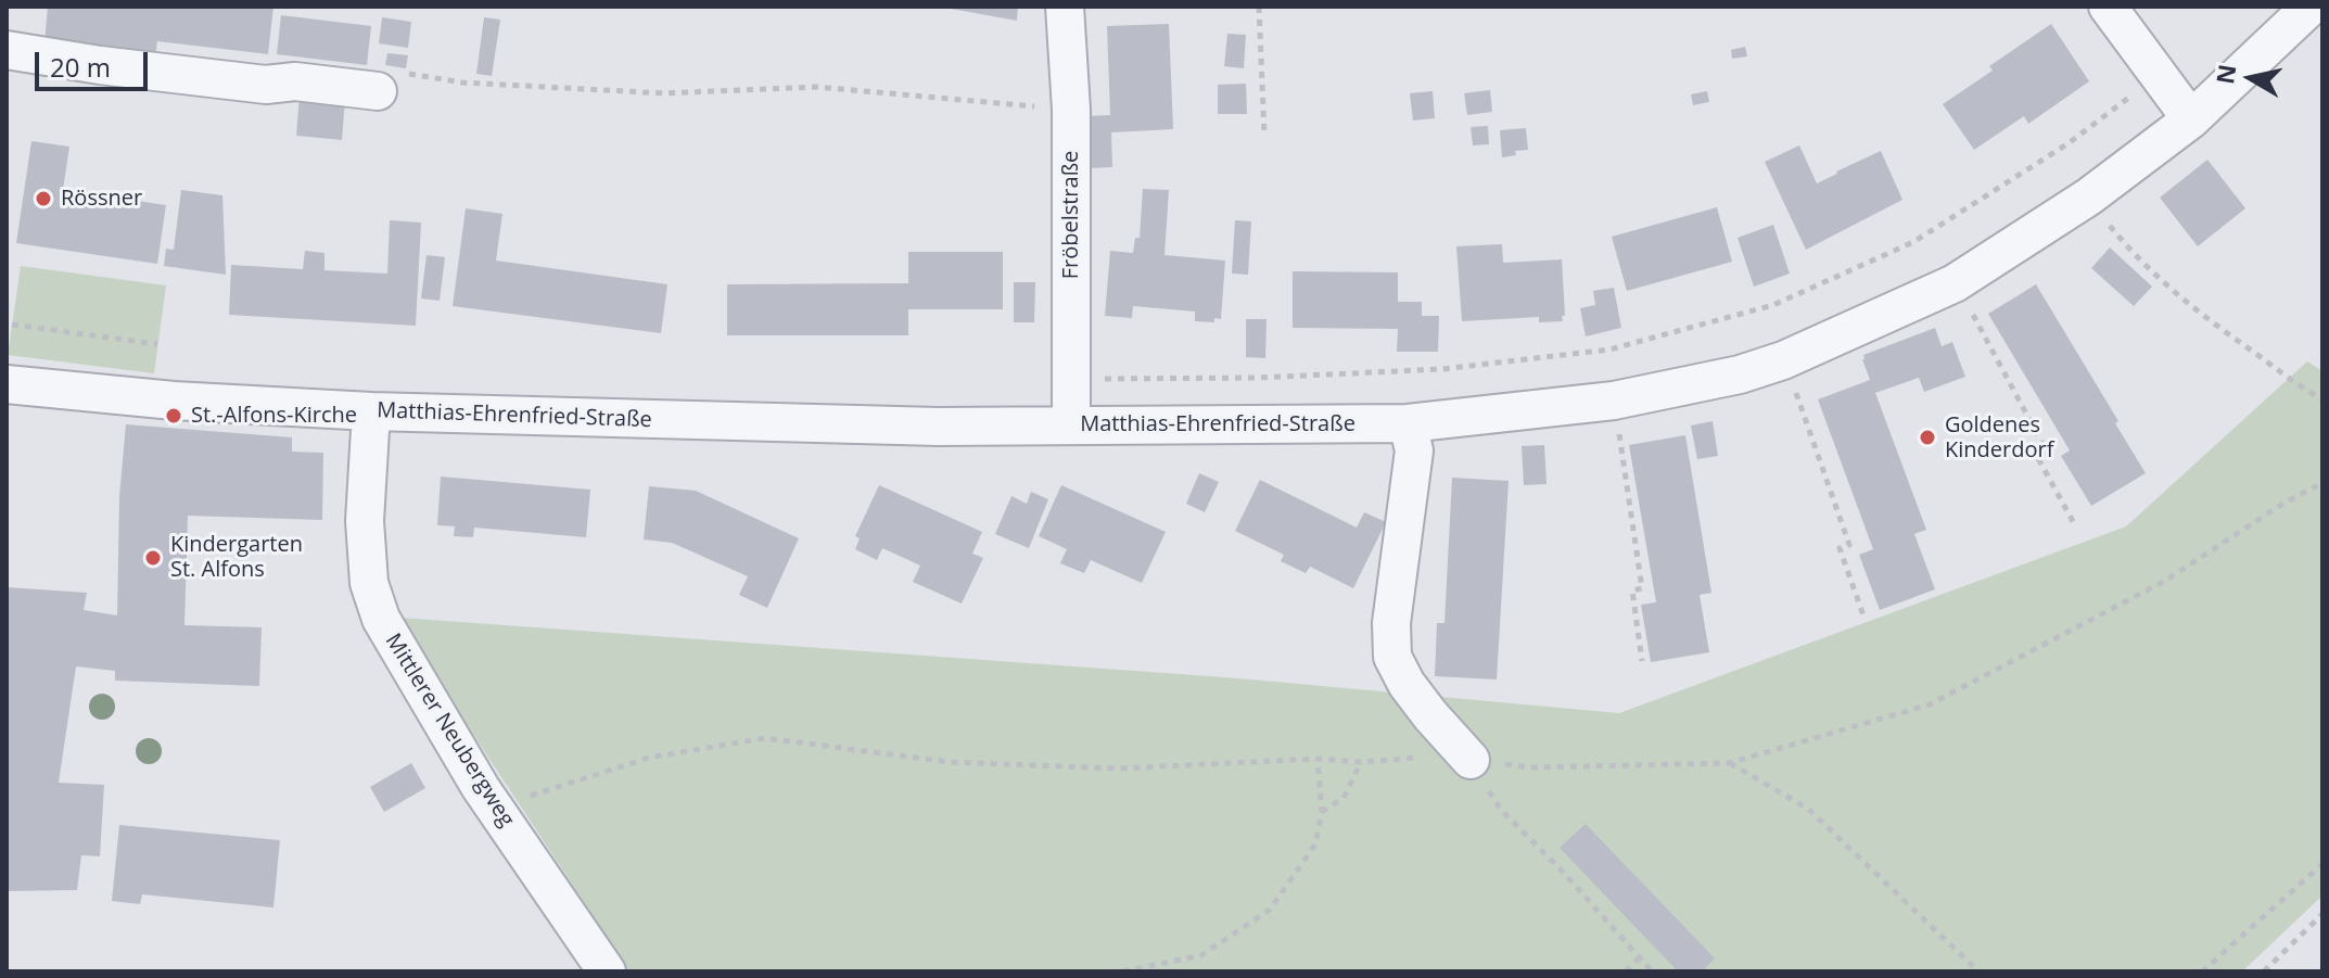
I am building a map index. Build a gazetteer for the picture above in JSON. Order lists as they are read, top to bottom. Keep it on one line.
{"streets":{"street":["Fröbelstraße","Matthias-Ehrenfried-Straße","Mittlerer Neubergweg"]},"crossings":[["Fröbelstraße","Matthias-Ehrenfried-Straße"],["Matthias-Ehrenfried-Straße","Mittlerer Neubergweg"]],"places":["Rössner","St.-Alfons-Kirche","Goldenes Kinderdorf","Kindergarten St. Alfons"],"scale_bar":"20 m","north":"left"}
